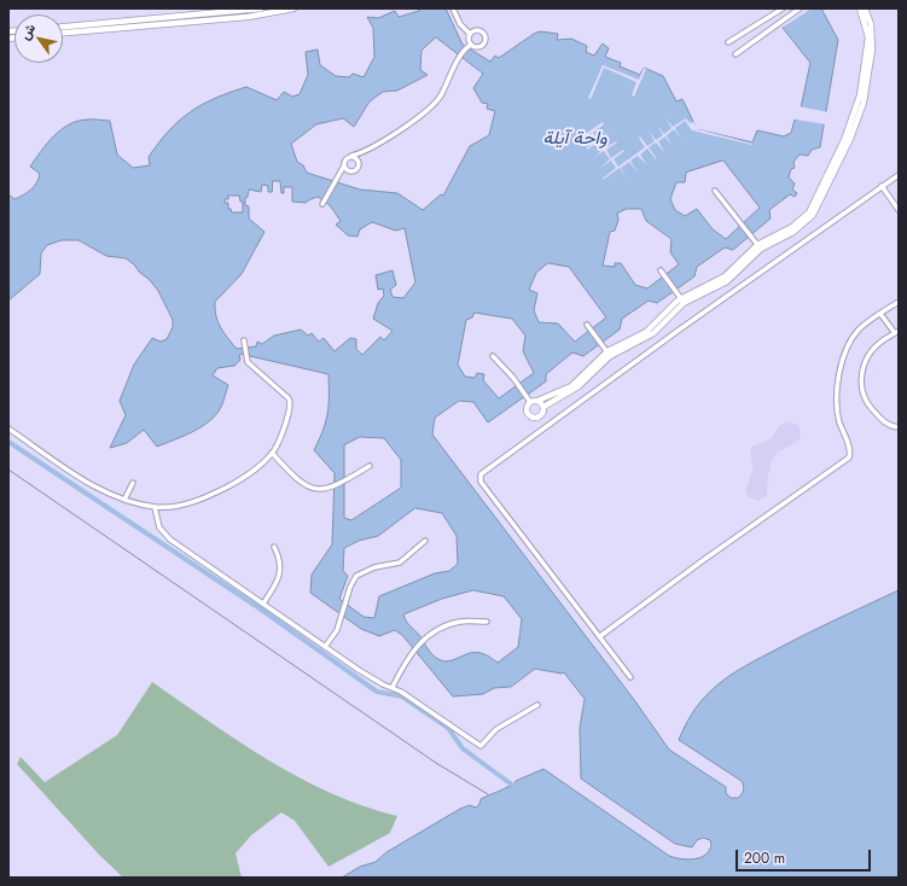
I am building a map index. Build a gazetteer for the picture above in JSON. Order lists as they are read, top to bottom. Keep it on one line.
{"water":["واحة آيلة"],"scale_bar":"200 m","north":"top left"}
